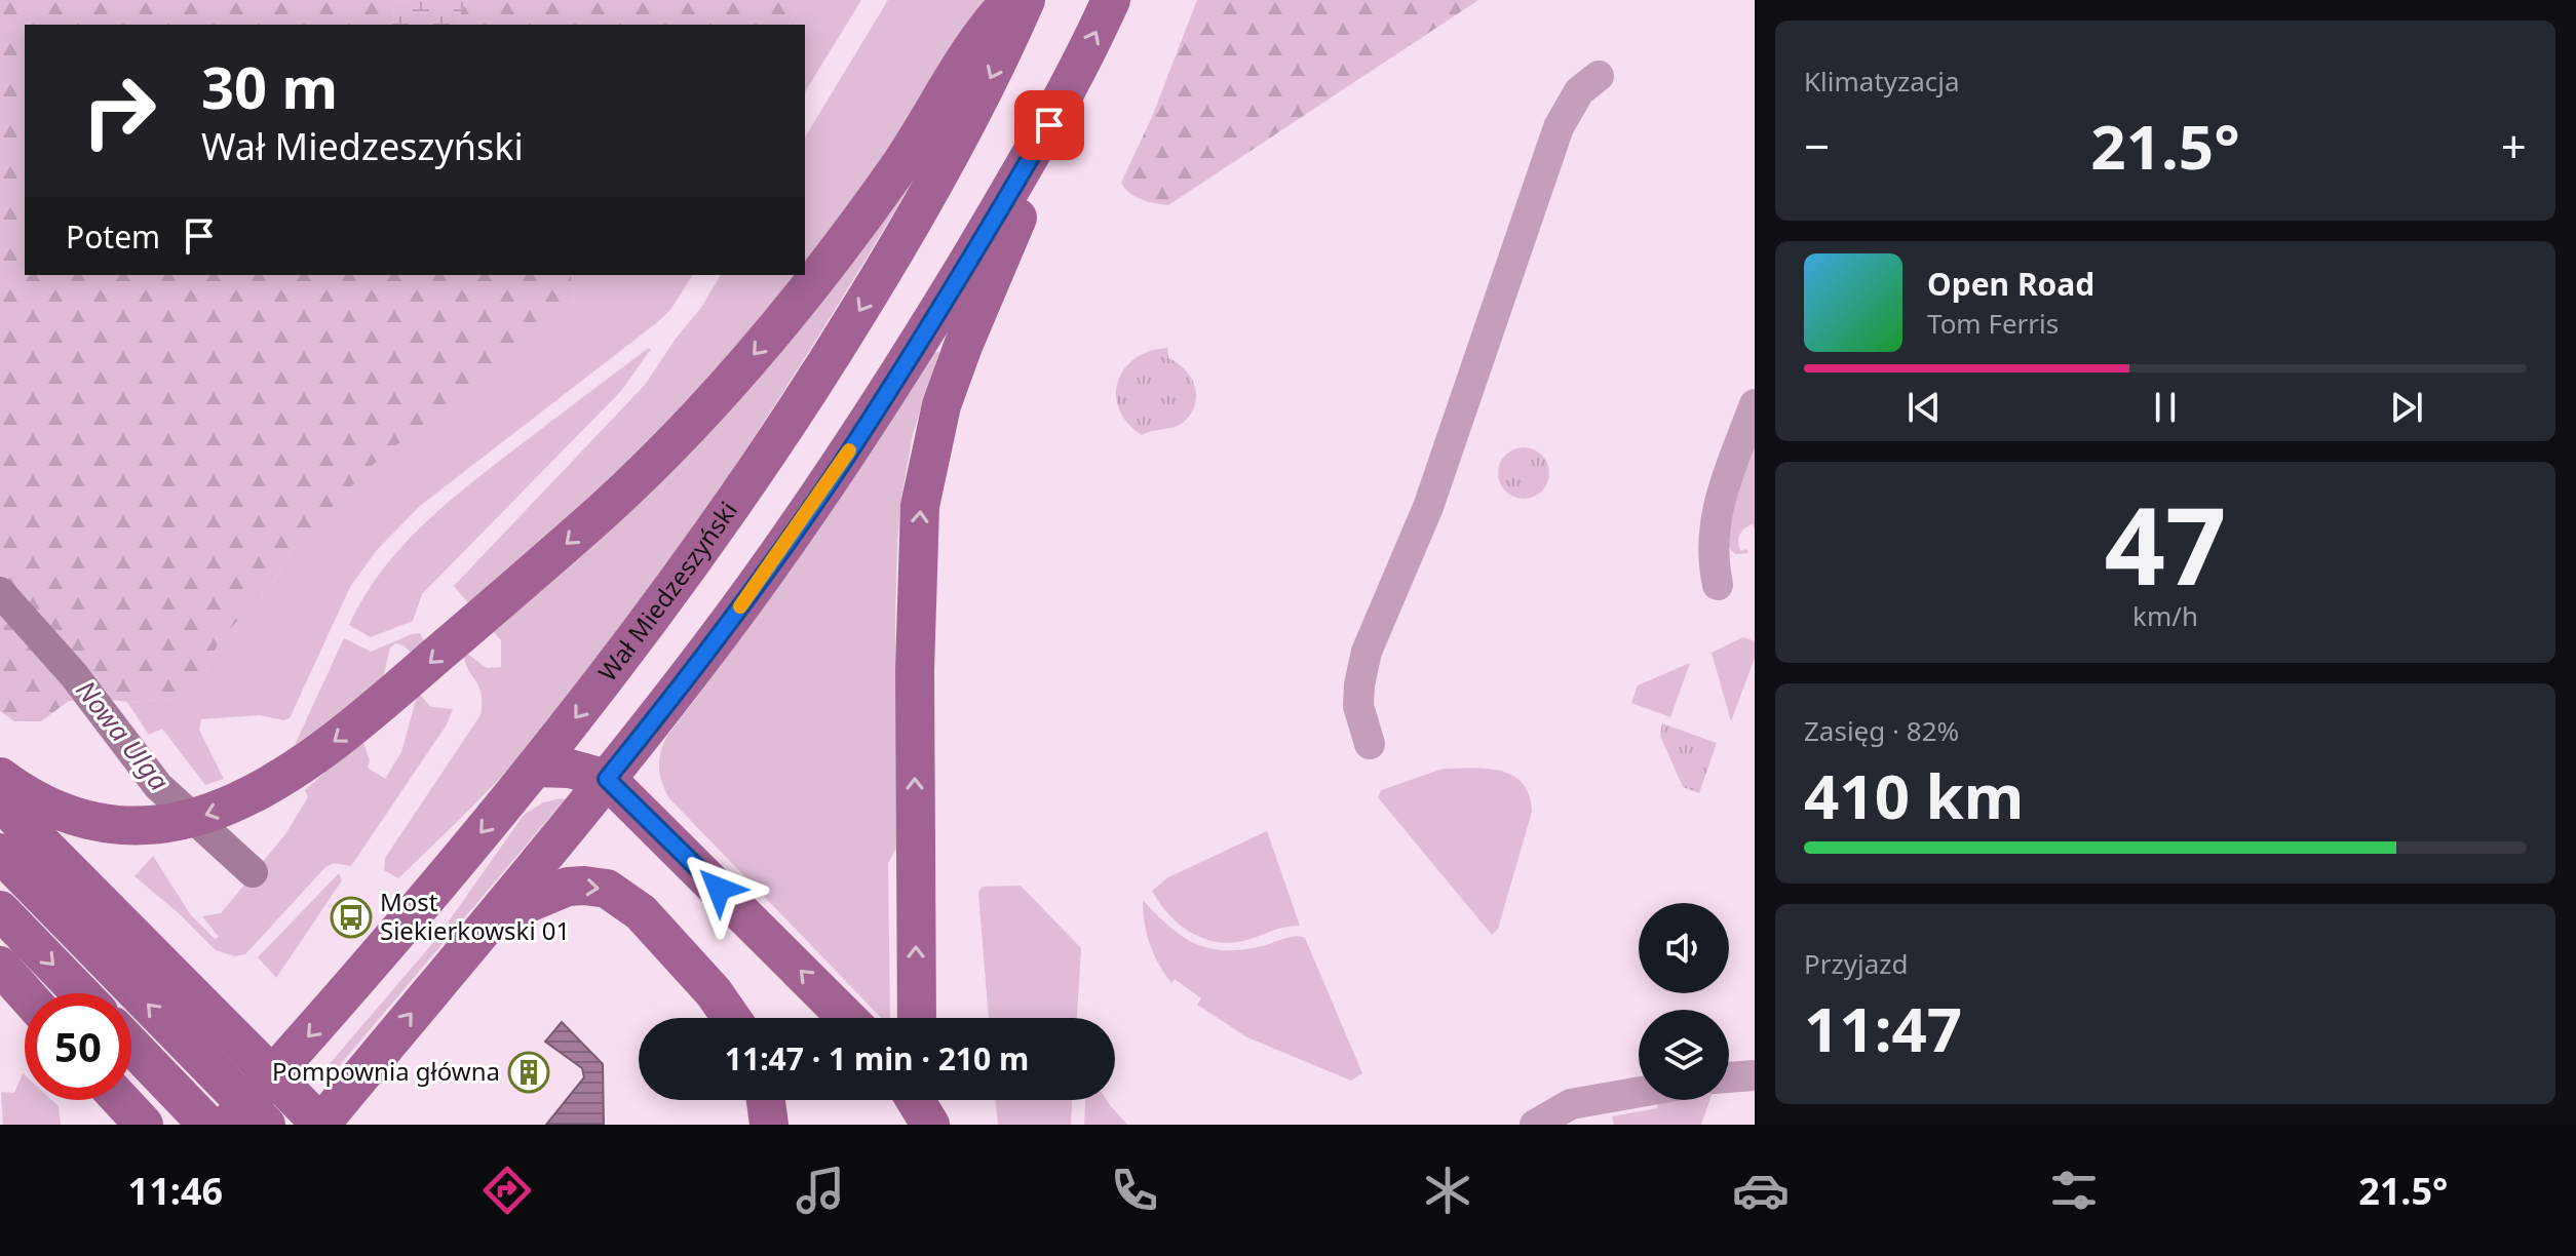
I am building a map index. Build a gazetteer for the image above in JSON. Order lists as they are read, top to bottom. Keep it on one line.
{"streets":{"main road":["Wał Miedzeszyński"]},"water":["Nowa Ulga"],"places":{"bus stop":["Most Siekierkowski 01"],"building":["Pompownia główna"]},"page":{"tile":["Klimatyzacja",["47","km/h"],["Zasięg · 82%","410 km"],["Przyjazd","11:47"]],"turn":["30 m","Wał Miedzeszyński"],"heat":["−","21.5°","+"],"then":"Potem","song":["Open Road","Tom Ferris"],"limit":"50","trip":"11:47 · 1 min · 210 m","tabs":["11:46","21.5°"]}}
